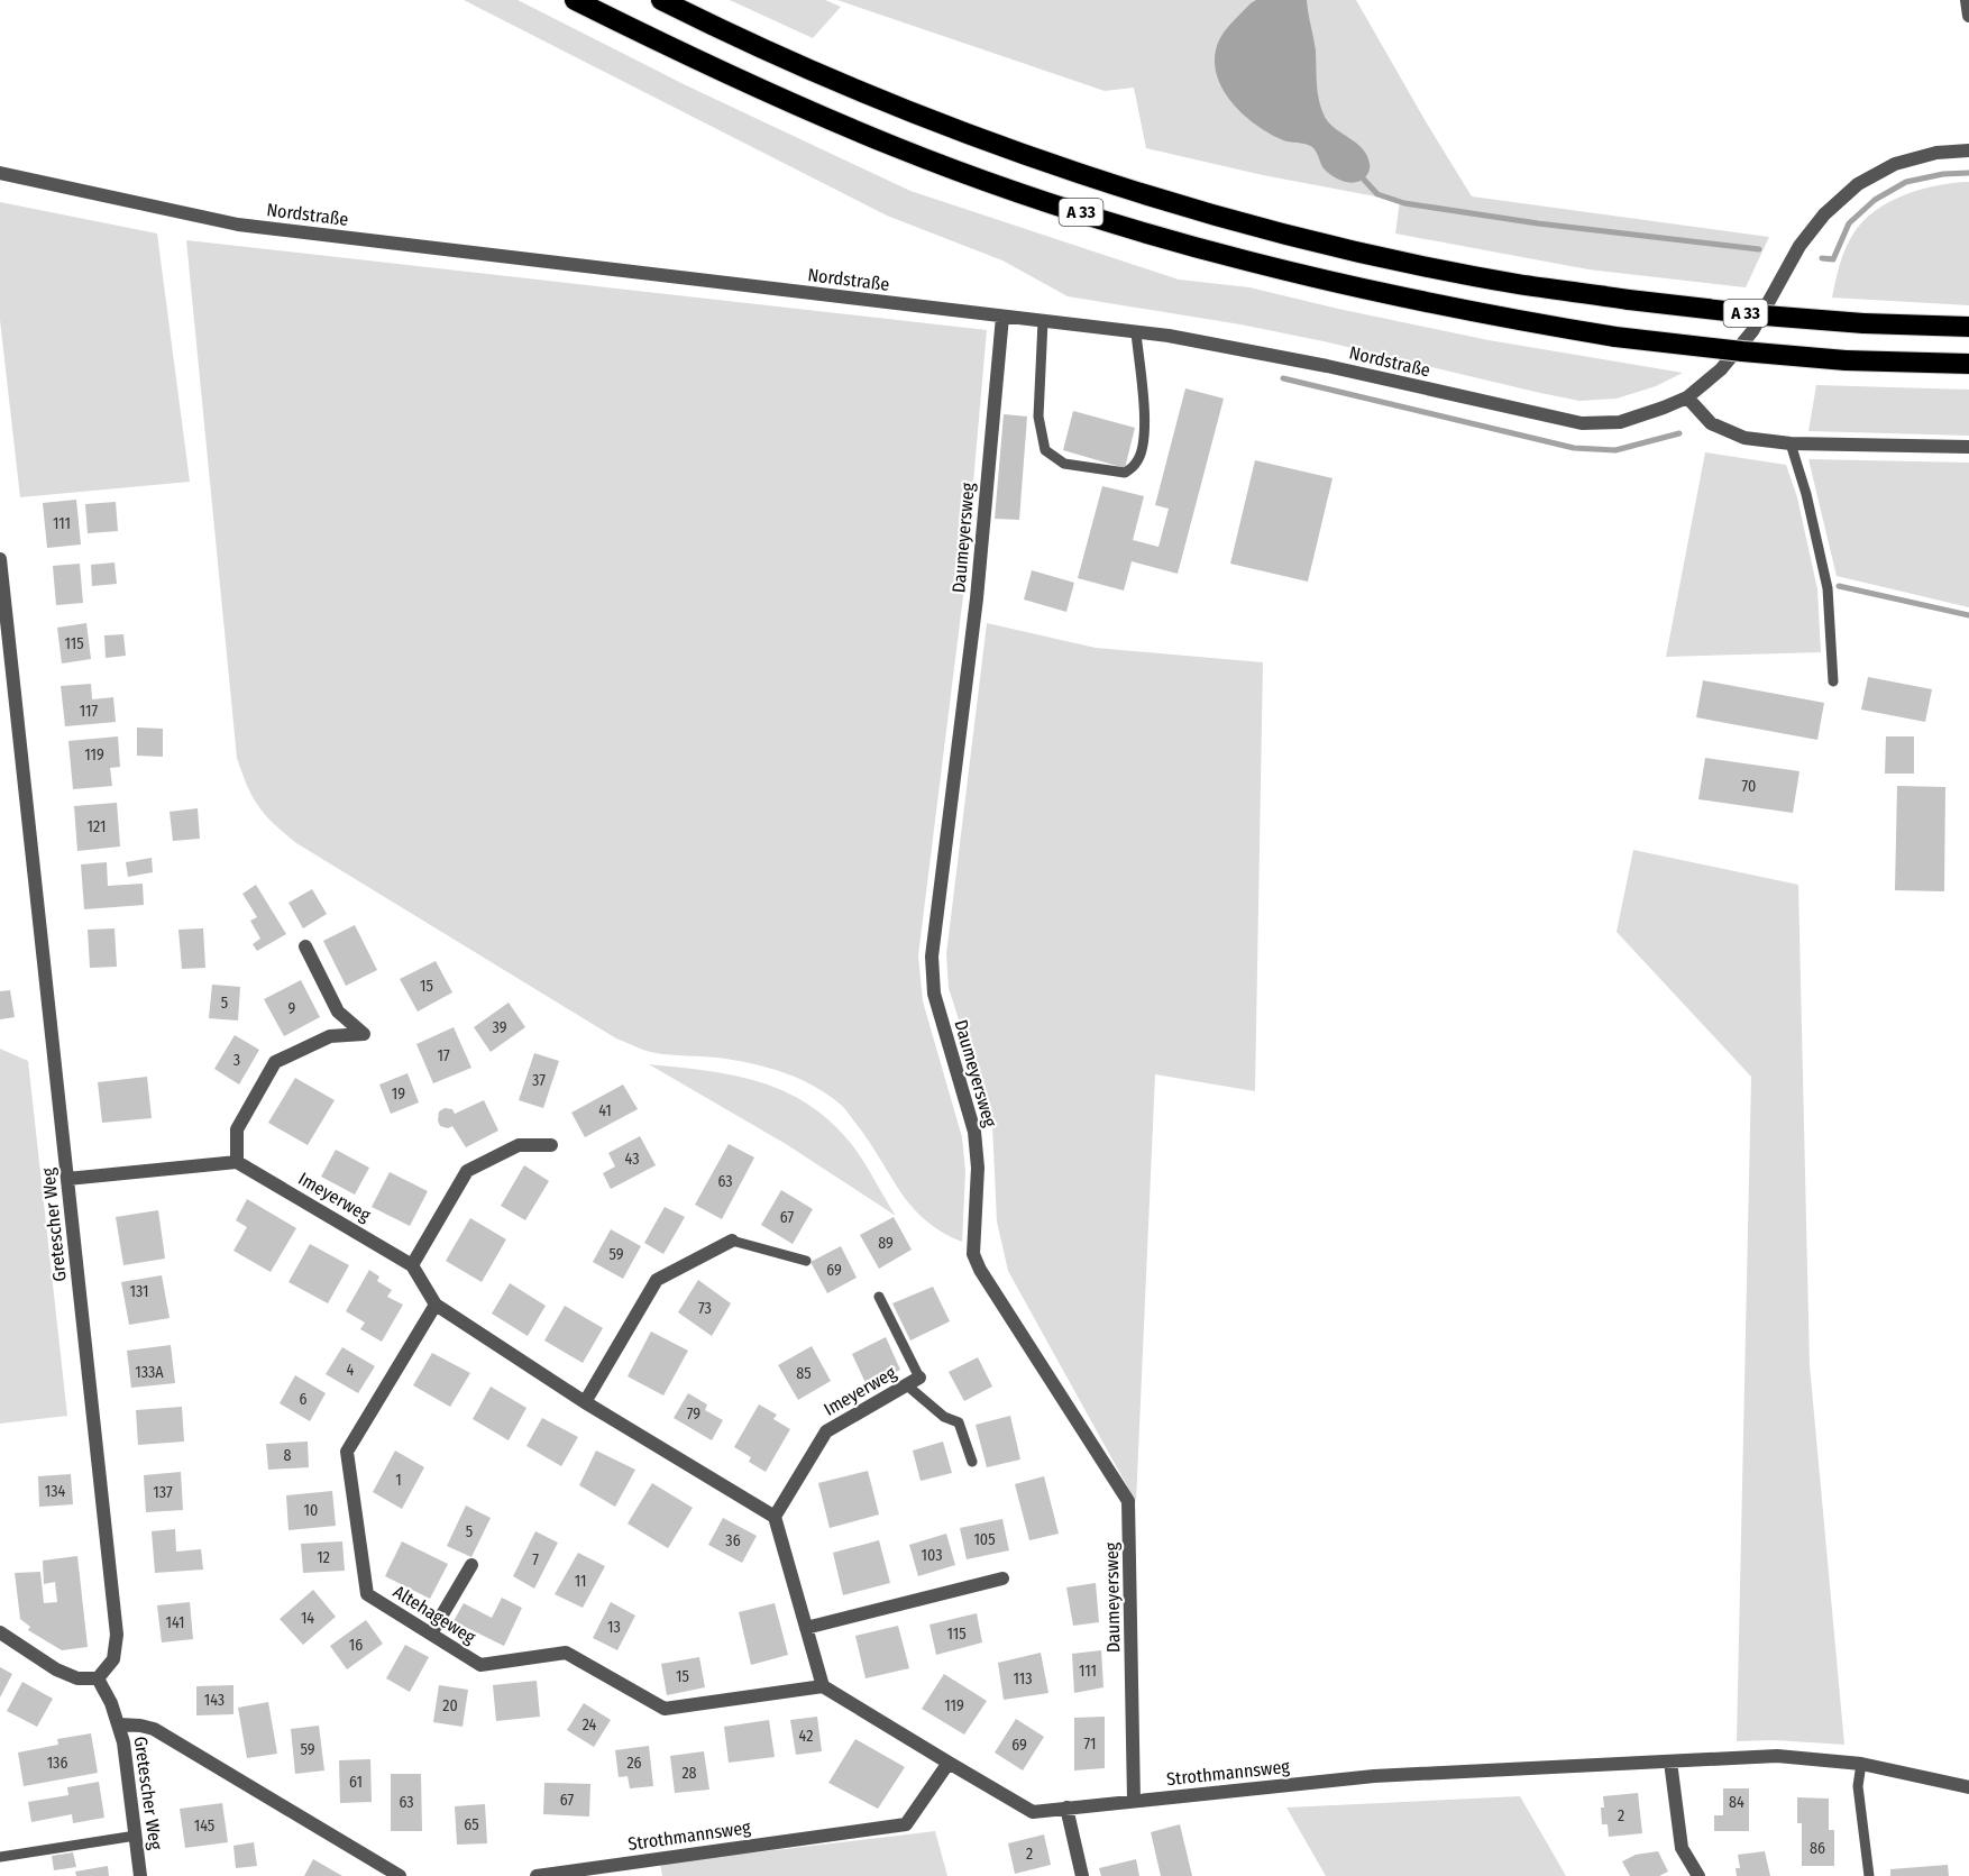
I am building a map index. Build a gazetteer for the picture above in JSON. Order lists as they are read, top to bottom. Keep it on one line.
{"streets":{"highway":["A 33"],"street":["Nordstraße","Daumeyersweg","Imeyerweg","Gretescher Weg","Altehageweg","Strothmannsweg"]},"crossings":[["Nordstraße","Daumeyersweg"],["Daumeyersweg","Strothmannsweg"],["Imeyerweg","Altehageweg"]],"house_numbers":["111","115","117","119","70","121","15","5","9","39","17","3","37","19","41","43","63","67","89","59","69","131","73","4","133A","85","6","79","8","1","134","137","10","5","105","36","103","12","7","11","14","141","13","115","16","111","15","113","143","20","119","24","42","71","69","59","136","26","28","61","67","63","84","2","65","145","86","2"]}
